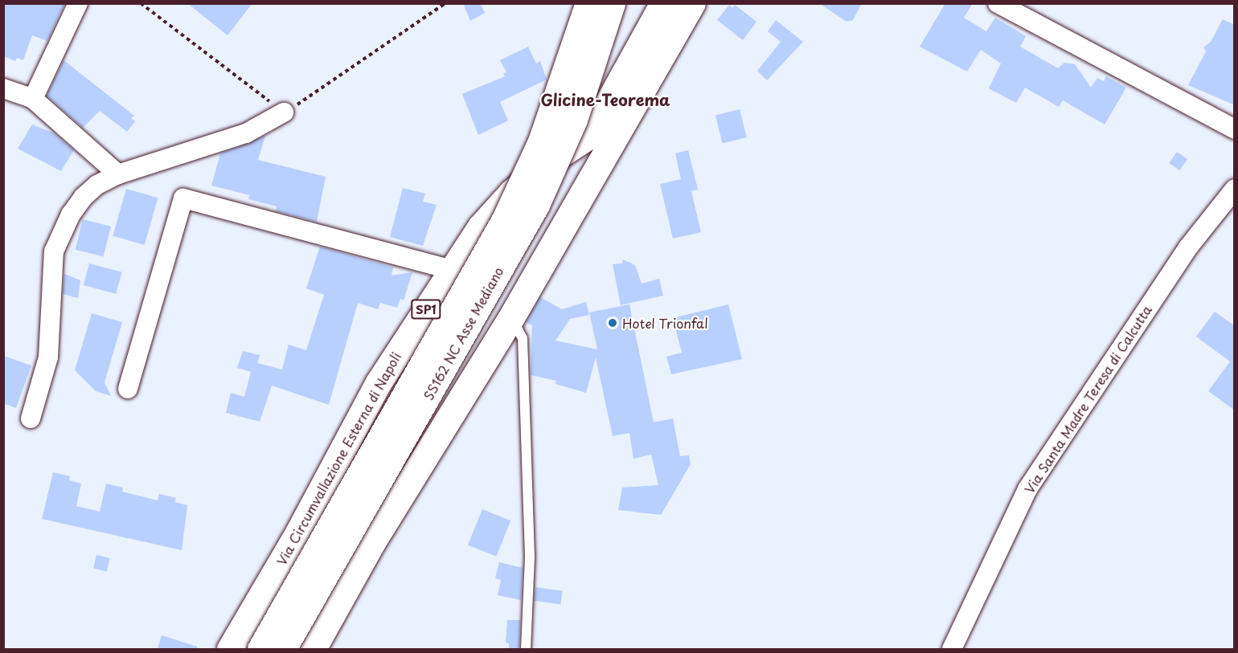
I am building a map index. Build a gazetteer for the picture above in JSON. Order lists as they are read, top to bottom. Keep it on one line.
{"streets":{"main road":["SP1","SS162 NC Asse Mediano","Via Circumvallazione Esterna di Napoli"],"street":["Via Santa Madre Teresa di Calcutta"]},"districts":["Glicine-Teorema"],"places":["Hotel Trionfal"]}
